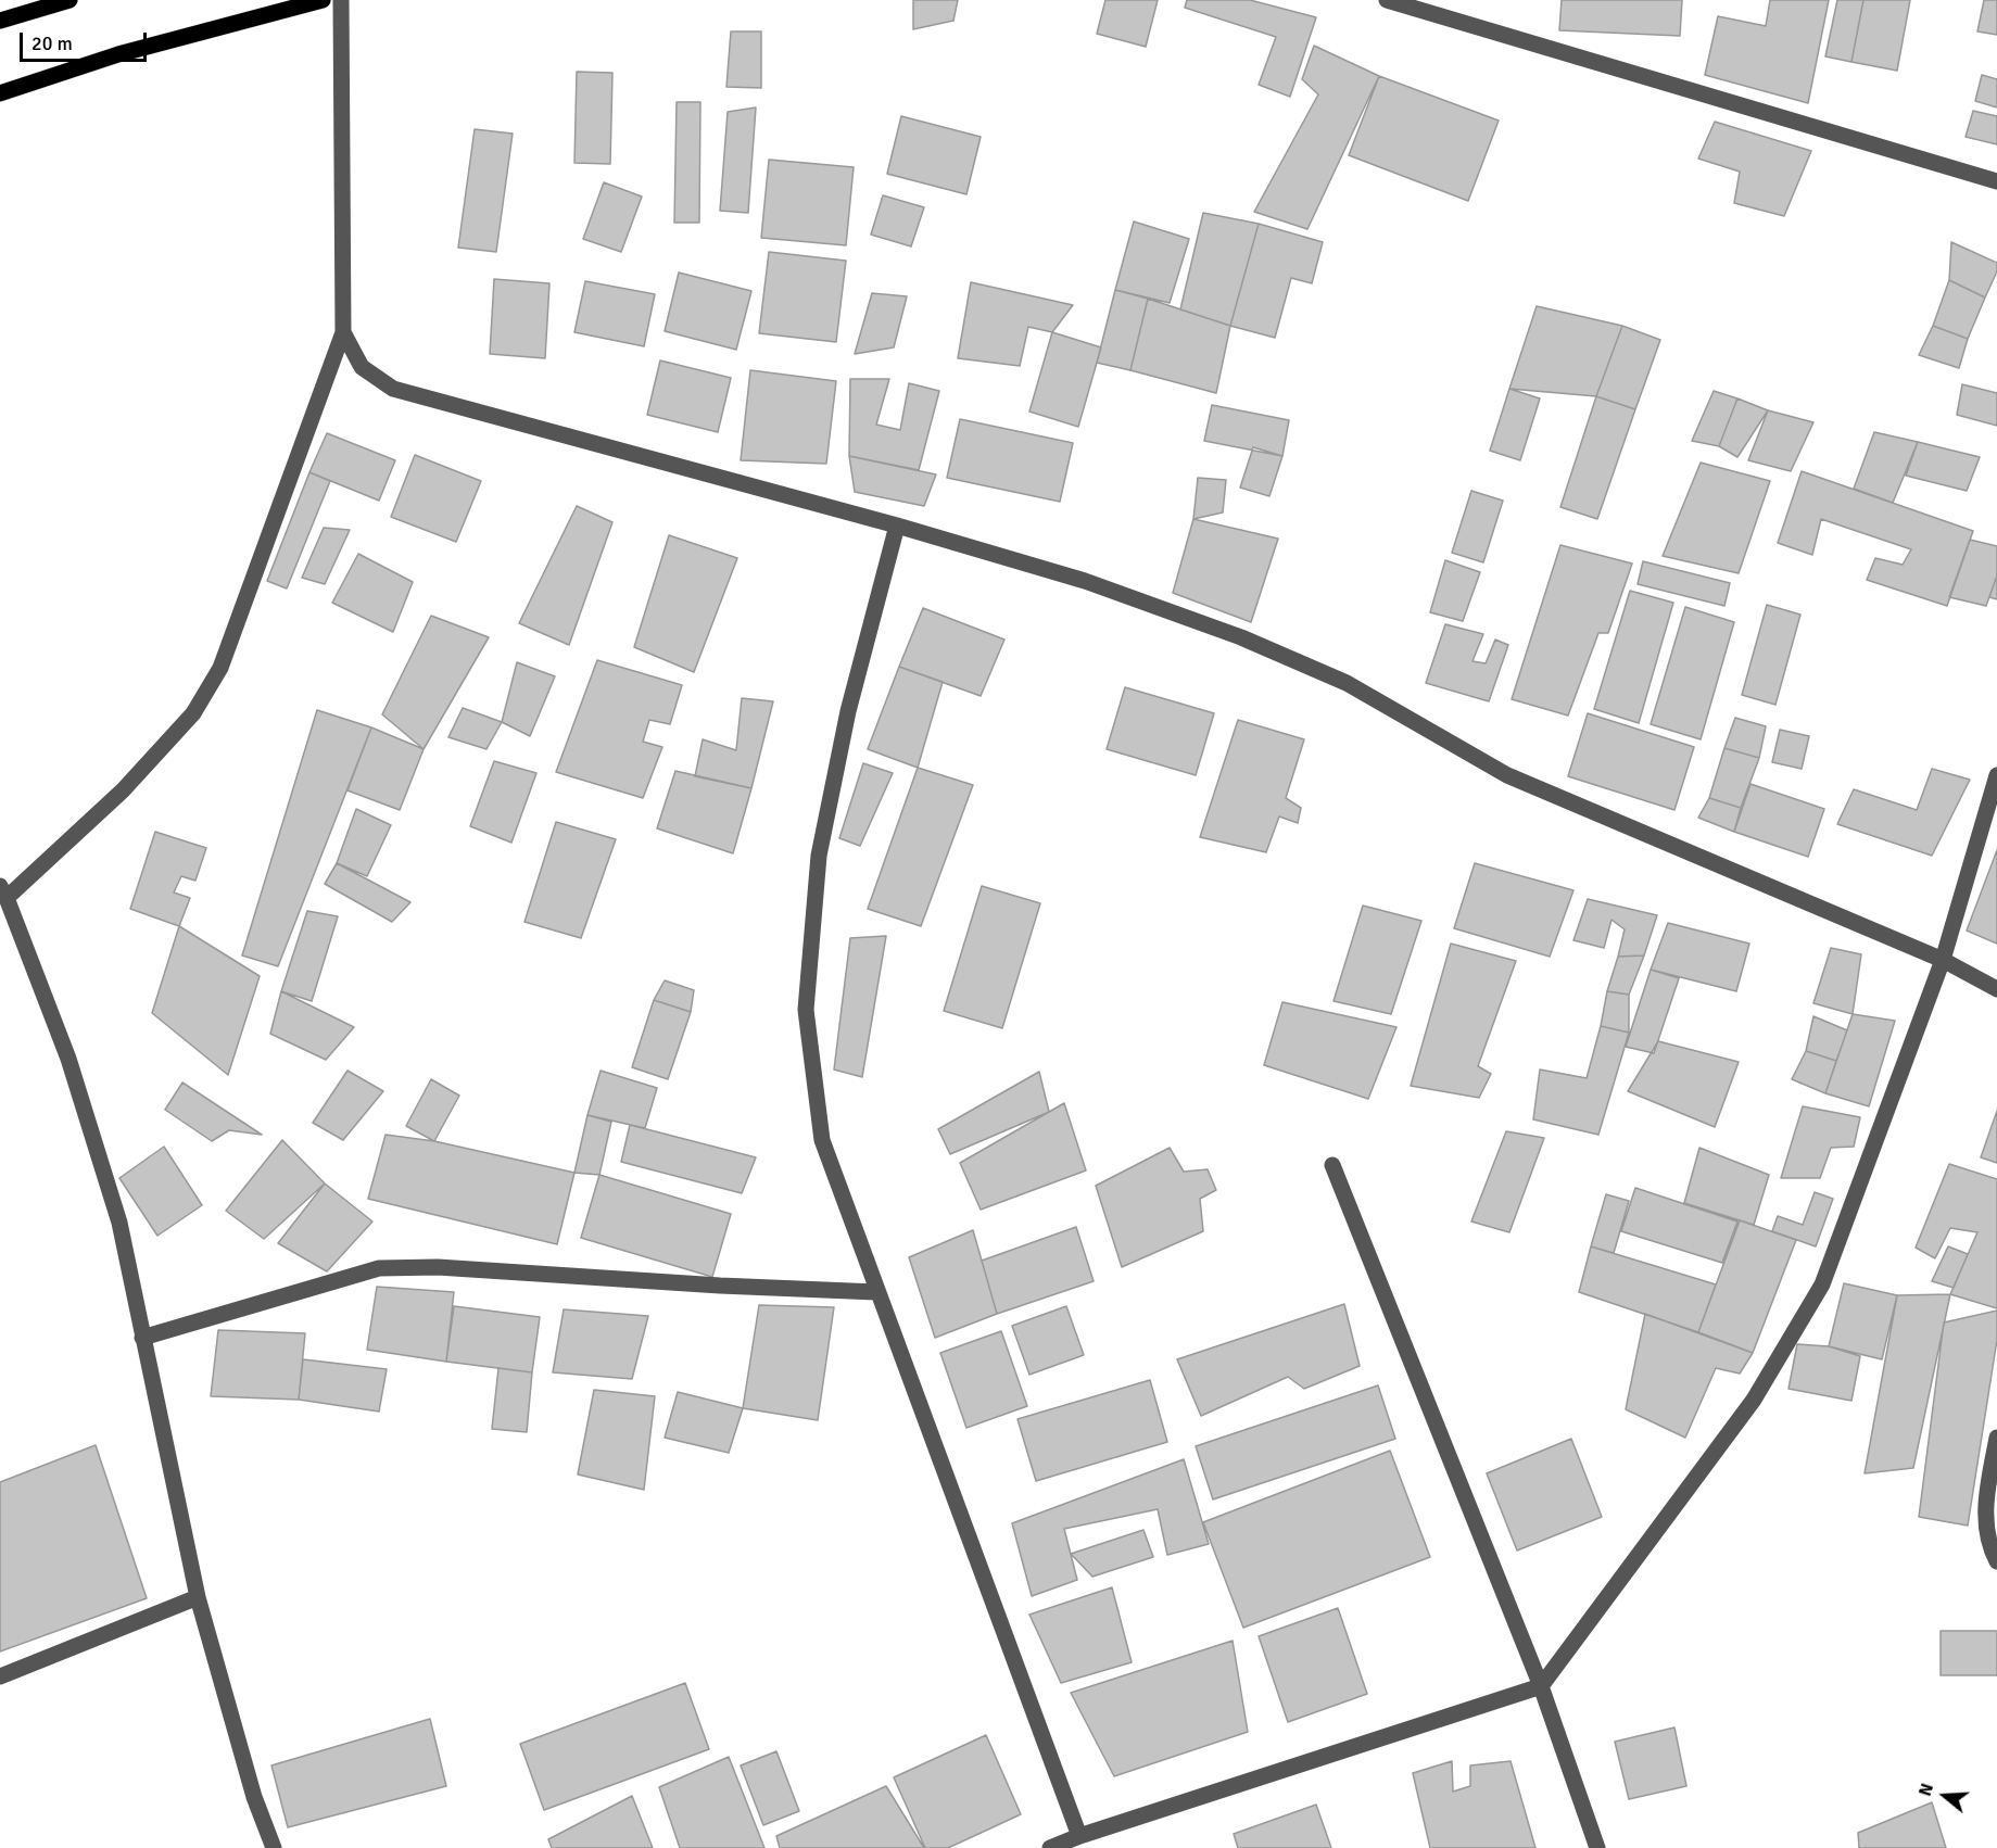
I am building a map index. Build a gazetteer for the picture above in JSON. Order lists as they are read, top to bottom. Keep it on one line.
{"scale_bar":"20 m","north":"left"}
